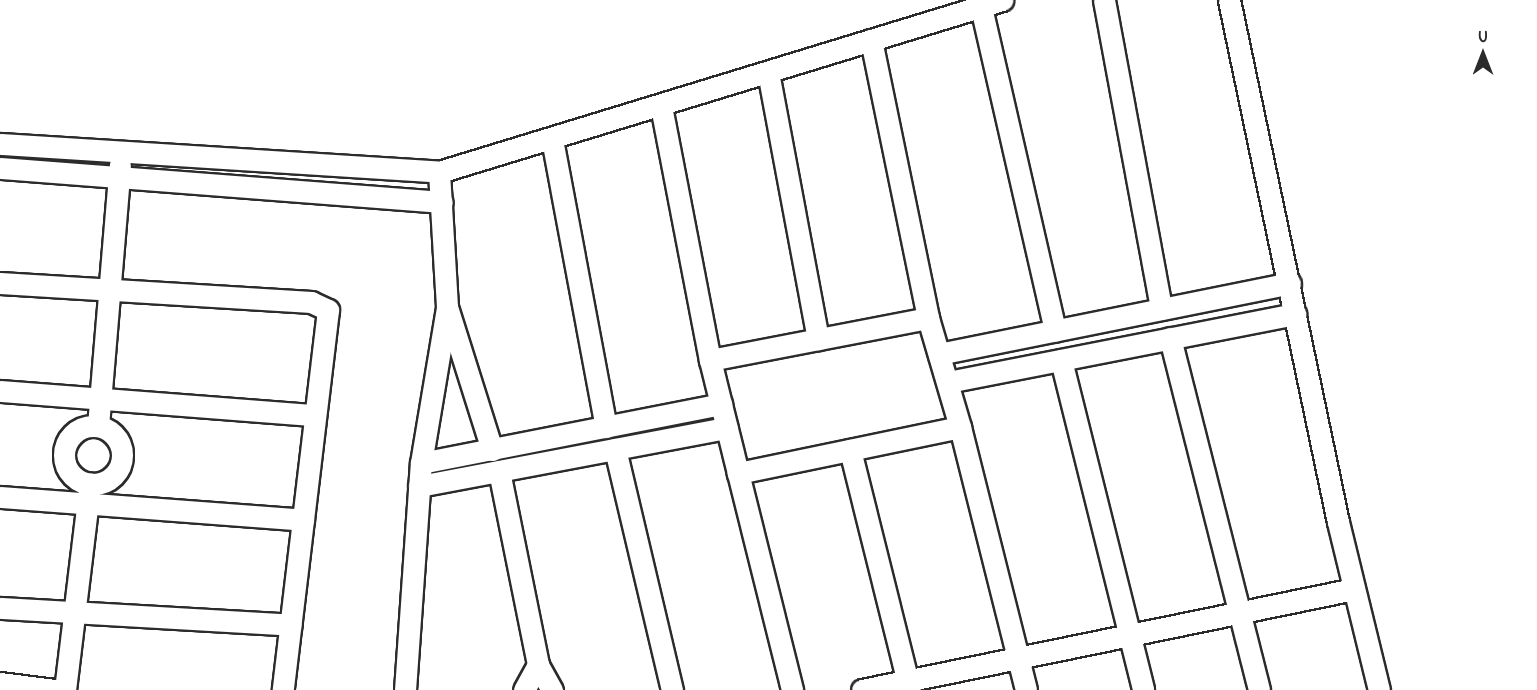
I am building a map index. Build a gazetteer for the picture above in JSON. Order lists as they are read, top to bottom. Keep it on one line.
{"north":"top"}
